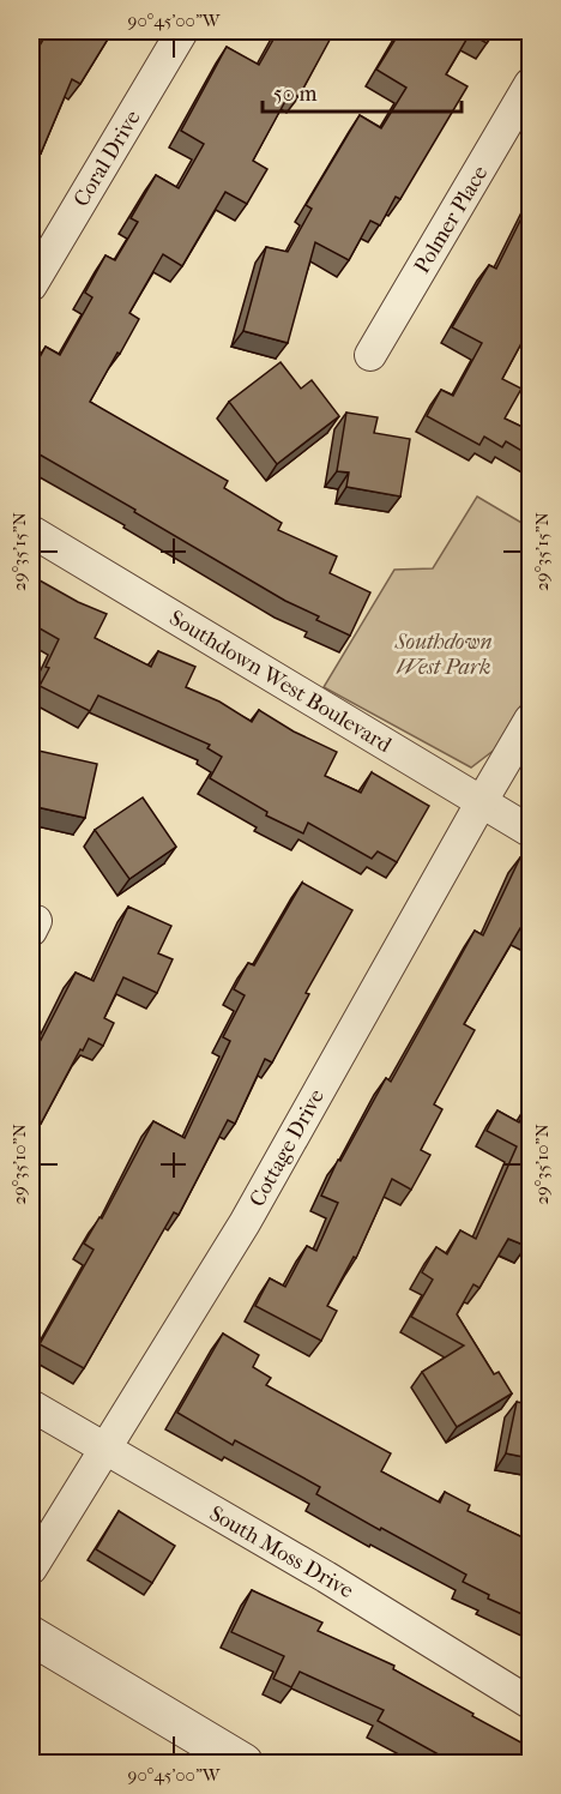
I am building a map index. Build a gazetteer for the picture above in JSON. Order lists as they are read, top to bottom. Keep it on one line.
{"streets":{"street":["Coral Drive","Polmer Place","Southdown West Boulevard","Cottage Drive","South Moss Drive"]},"crossings":[["Southdown West Boulevard","Cottage Drive"],["Cottage Drive","South Moss Drive"]],"parks":["Southdown West Park"],"scale_bar":"50 m","coordinates":["90°45'00\"W","29°35'15\"N","29°35'10\"N"]}
